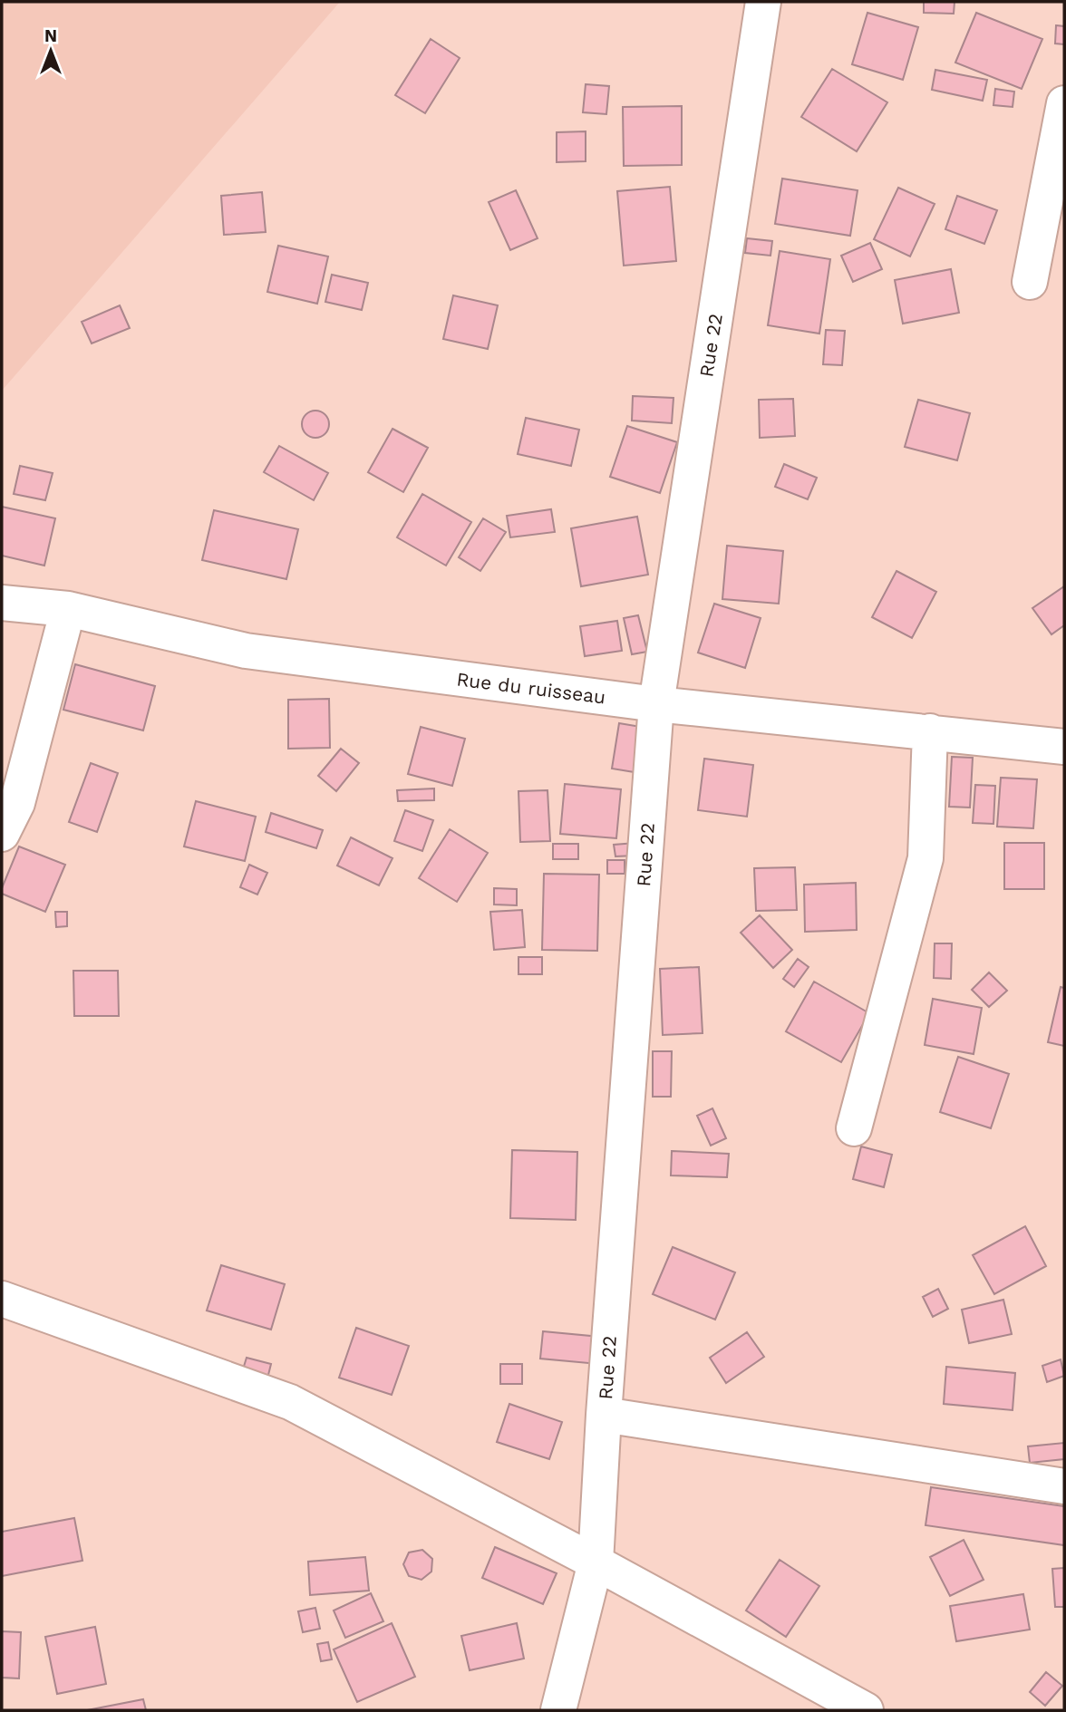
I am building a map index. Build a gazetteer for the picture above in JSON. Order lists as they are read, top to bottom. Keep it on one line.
{"streets":{"street":["Rue 22","Rue du ruisseau"]},"crossings":[["Rue 22","Rue du ruisseau"]],"north":"top"}
